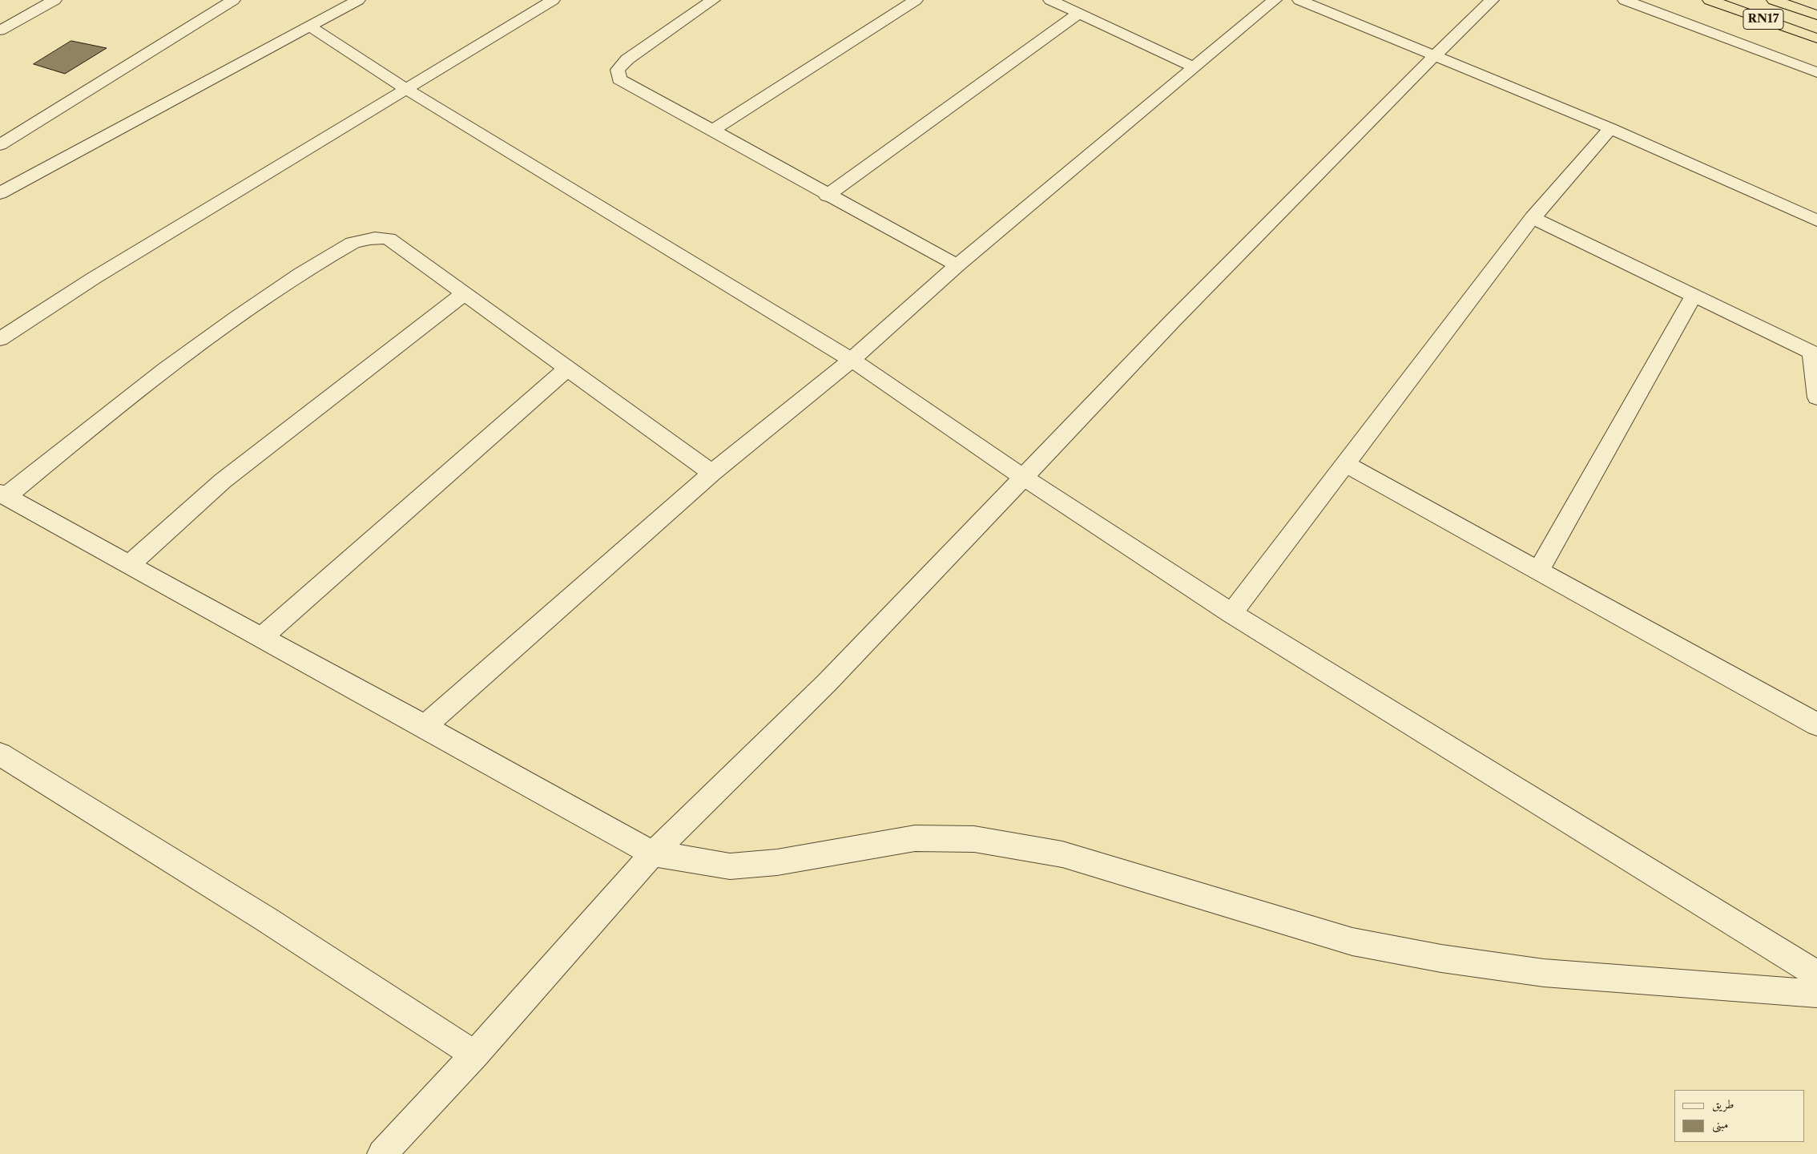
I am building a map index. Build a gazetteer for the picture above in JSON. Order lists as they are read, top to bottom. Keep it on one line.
{"streets":{"highway":["RN17"]},"legend":["طريق","مبنى"]}
